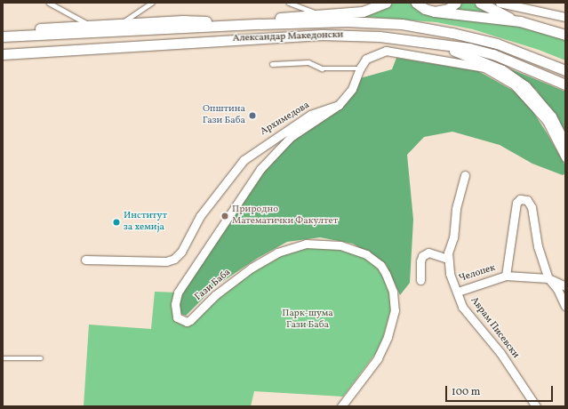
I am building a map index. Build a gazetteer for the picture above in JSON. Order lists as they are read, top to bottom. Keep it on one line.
{"streets":{"street":["Александар Македонски","Архимедова","Челопек","Гази Баба","Аврам Писевски"]},"crossings":[["Архимедова","Гази Баба"],["Челопек","Аврам Писевски"]],"parks":["Парк-шума Гази Баба"],"places":["Општина Гази Баба","Природно Математички Факултет","Институт за хемија"],"scale_bar":"100 m"}
